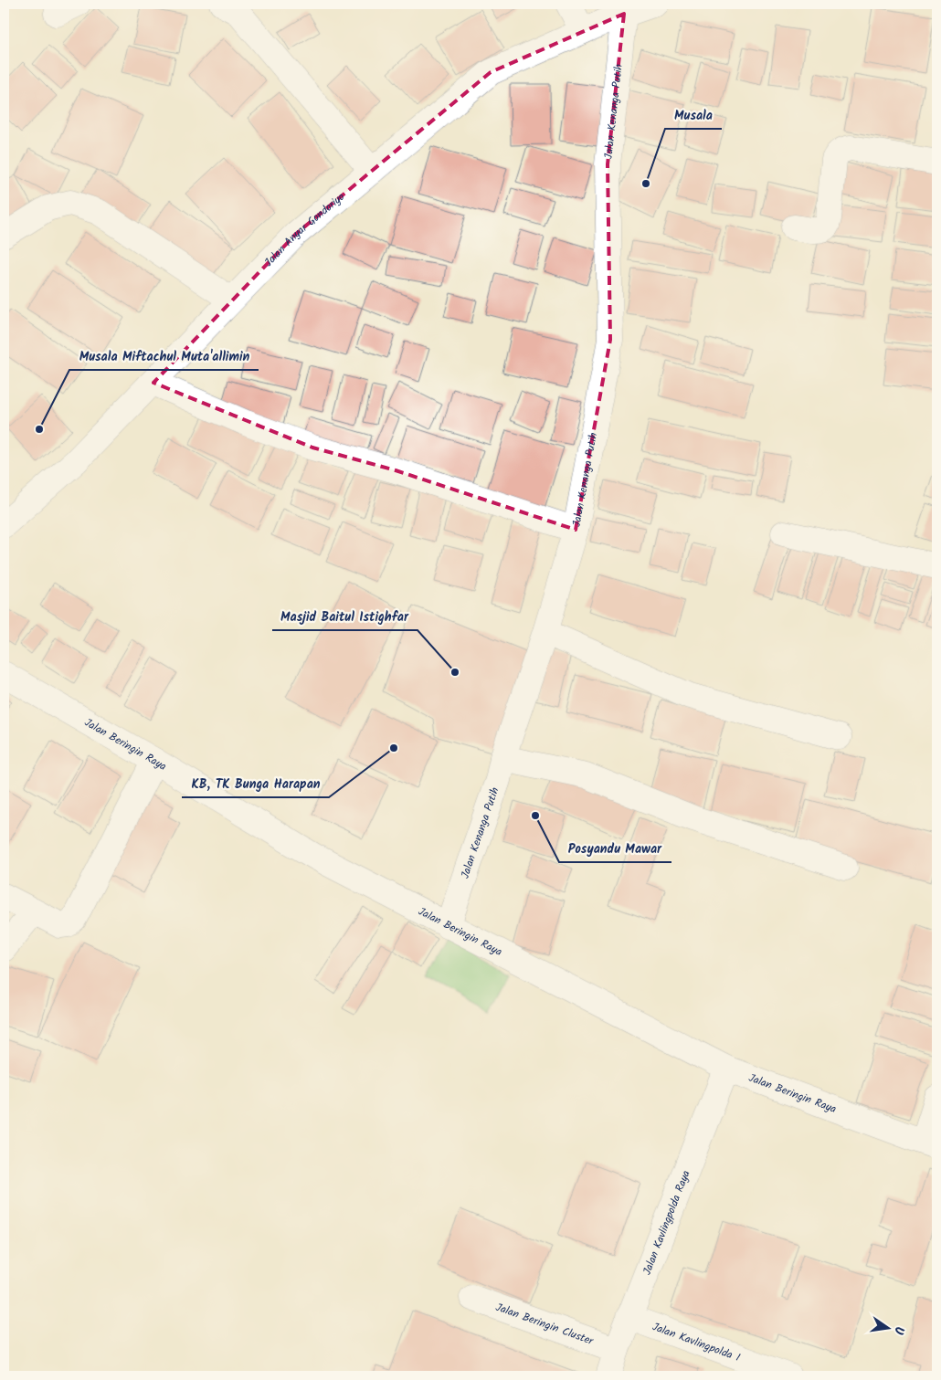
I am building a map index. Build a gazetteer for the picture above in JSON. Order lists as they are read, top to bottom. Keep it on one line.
{"streets":{"street":["Jalan Kenanga Putih","Jalan Anyar Gondoriyo","Jalan Beringin Raya","Jalan Kavlingpolda Raya","Jalan Beringin Cluster","Jalan Kavlingpolda I"]},"crossings":[["Jalan Kenanga Putih","Jalan Anyar Gondoriyo"],["Jalan Kenanga Putih","Jalan Beringin Raya"],["Jalan Beringin Raya","Jalan Kavlingpolda Raya"],["Jalan Kavlingpolda Raya","Jalan Beringin Cluster"],["Jalan Kavlingpolda Raya","Jalan Kavlingpolda I"]],"places":["Musala","Musala Miftachul Muta'allimin","Masjid Baitul Istighfar","KB, TK Bunga Harapan","Posyandu Mawar"],"north":"right"}
